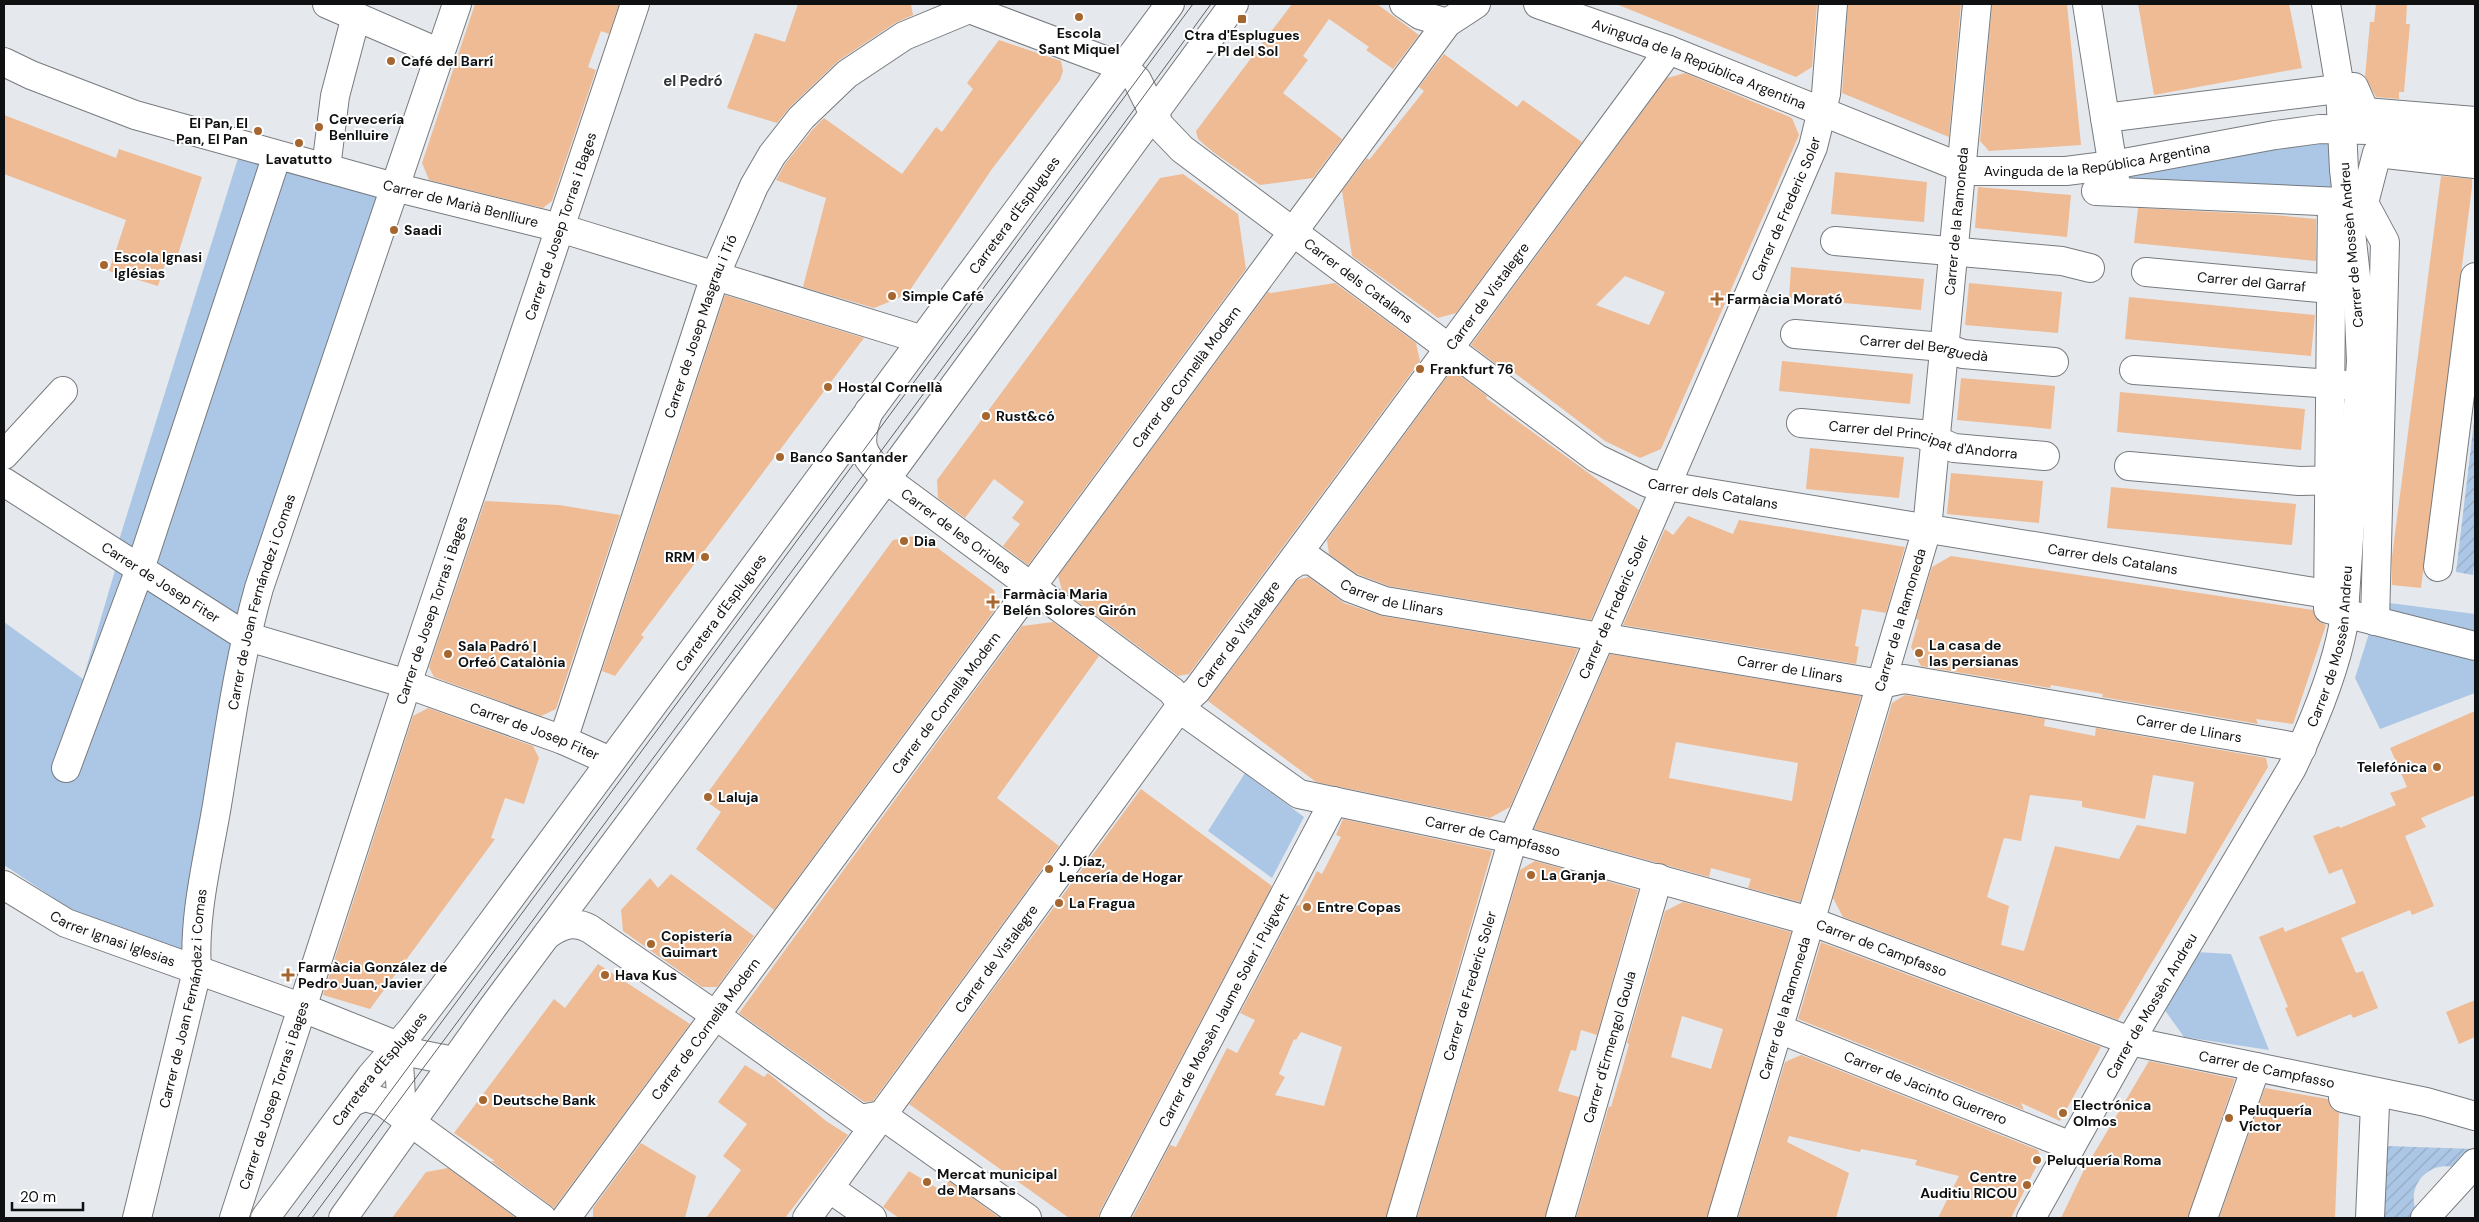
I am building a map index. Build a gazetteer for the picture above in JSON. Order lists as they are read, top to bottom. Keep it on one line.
{"streets":{"street":["Avinguda de la República Argentina","Carrer de Marià Benlliure","Carrer de Frederic Soler","Carretera d'Esplugues","Carrer de la Ramoneda","Carrer de Josep Torras i Bages","Carrer de Mossèn Andreu","Carrer dels Catalans","Carrer del Garraf","Carrer de Vistalegre","Carrer de Josep Masgrau i Tió","Carrer del Berguedà","Carrer de Cornellà Modern","Carrer del Principat d'Andorra","Carrer de les Orioles","Carrer de Josep Fiter","Carrer de Llinars","Carrer de Joan Fernández i Comas","Carrer de Campfasso","Carrer Ignasi Iglesias","Carrer de Mossèn Jaume Soler i Puigvert","Carrer d'Ermengol Goula","Carrer de Jacinto Guerrero"]},"crossings":[["Avinguda de la República Argentina","Carrer de Frederic Soler"],["Avinguda de la República Argentina","Carrer de la Ramoneda"],["Avinguda de la República Argentina","Carrer de Mossèn Andreu"],["Avinguda de la República Argentina","Carrer de Vistalegre"],["Carrer de Marià Benlliure","Carretera d'Esplugues"],["Carrer de Marià Benlliure","Carrer de Josep Torras i Bages"],["Carrer de Marià Benlliure","Carrer de Josep Masgrau i Tió"],["Carrer de Marià Benlliure","Carrer de Joan Fernández i Comas"],["Carrer de Frederic Soler","Carrer dels Catalans"],["Carrer de Frederic Soler","Carrer de Llinars"],["Carrer de Frederic Soler","Carrer de Campfasso"],["Carretera d'Esplugues","Carrer dels Catalans"],["Carretera d'Esplugues","Carrer de les Orioles"],["Carretera d'Esplugues","Carrer de Josep Fiter"],["Carretera d'Esplugues","Carrer Ignasi Iglesias"],["Carrer de la Ramoneda","Carrer dels Catalans"],["Carrer de la Ramoneda","Carrer del Berguedà"],["Carrer de la Ramoneda","Carrer del Principat d'Andorra"],["Carrer de la Ramoneda","Carrer de Llinars"],["Carrer de la Ramoneda","Carrer de Campfasso"],["Carrer de la Ramoneda","Carrer de Jacinto Guerrero"],["Carrer de Josep Torras i Bages","Carrer de Josep Fiter"],["Carrer de Josep Torras i Bages","Carrer Ignasi Iglesias"],["Carrer de Mossèn Andreu","Carrer dels Catalans"],["Carrer de Mossèn Andreu","Carrer del Garraf"],["Carrer de Mossèn Andreu","Carrer de Llinars"],["Carrer de Mossèn Andreu","Carrer de Campfasso"],["Carrer de Mossèn Andreu","Carrer de Jacinto Guerrero"],["Carrer dels Catalans","Carrer de Vistalegre"],["Carrer dels Catalans","Carrer de Cornellà Modern"],["Carrer de Vistalegre","Carrer de les Orioles"],["Carrer de Vistalegre","Carrer de Llinars"],["Carrer de Josep Masgrau i Tió","Carrer de Josep Fiter"],["Carrer de Cornellà Modern","Carrer de les Orioles"],["Carrer de les Orioles","Carrer de Campfasso"],["Carrer de Josep Fiter","Carrer de Joan Fernández i Comas"],["Carrer de Joan Fernández i Comas","Carrer Ignasi Iglesias"],["Carrer de Campfasso","Carrer de Mossèn Jaume Soler i Puigvert"],["Carrer de Campfasso","Carrer d'Ermengol Goula"]],"districts":["el Pedró"],"places":{"other":["Escola Sant Miquel","Café del Barrí","Cervecería Benlluire","El Pan, El Pan, El Pan","Lavatutto","Saadi","Escola Ignasi Iglésias","Simple Café","Frankfurt 76","Hostal Cornellà","Rust&có","Banco Santander","Dia","RRM","La casa de las persianas","Sala Padró | Orfeó Catalònia","Telefónica","Laluja","J. Díaz, Lencería de Hogar","La Granja","La Fragua","Entre Copas","Copistería Guimart","Hava Kus","Deutsche Bank","Electrónica Olmos","Peluquería Víctor","Peluquería Roma","Mercat municipal de Marsans","Centre Auditiu RICOU"],"transit":["Ctra d'Esplugues - Pl del Sol"],"health":["Farmàcia Morató","Farmàcia Maria Belén Solores Girón","Farmàcia González de Pedro Juan, Javier"]},"scale_bar":"20 m"}
